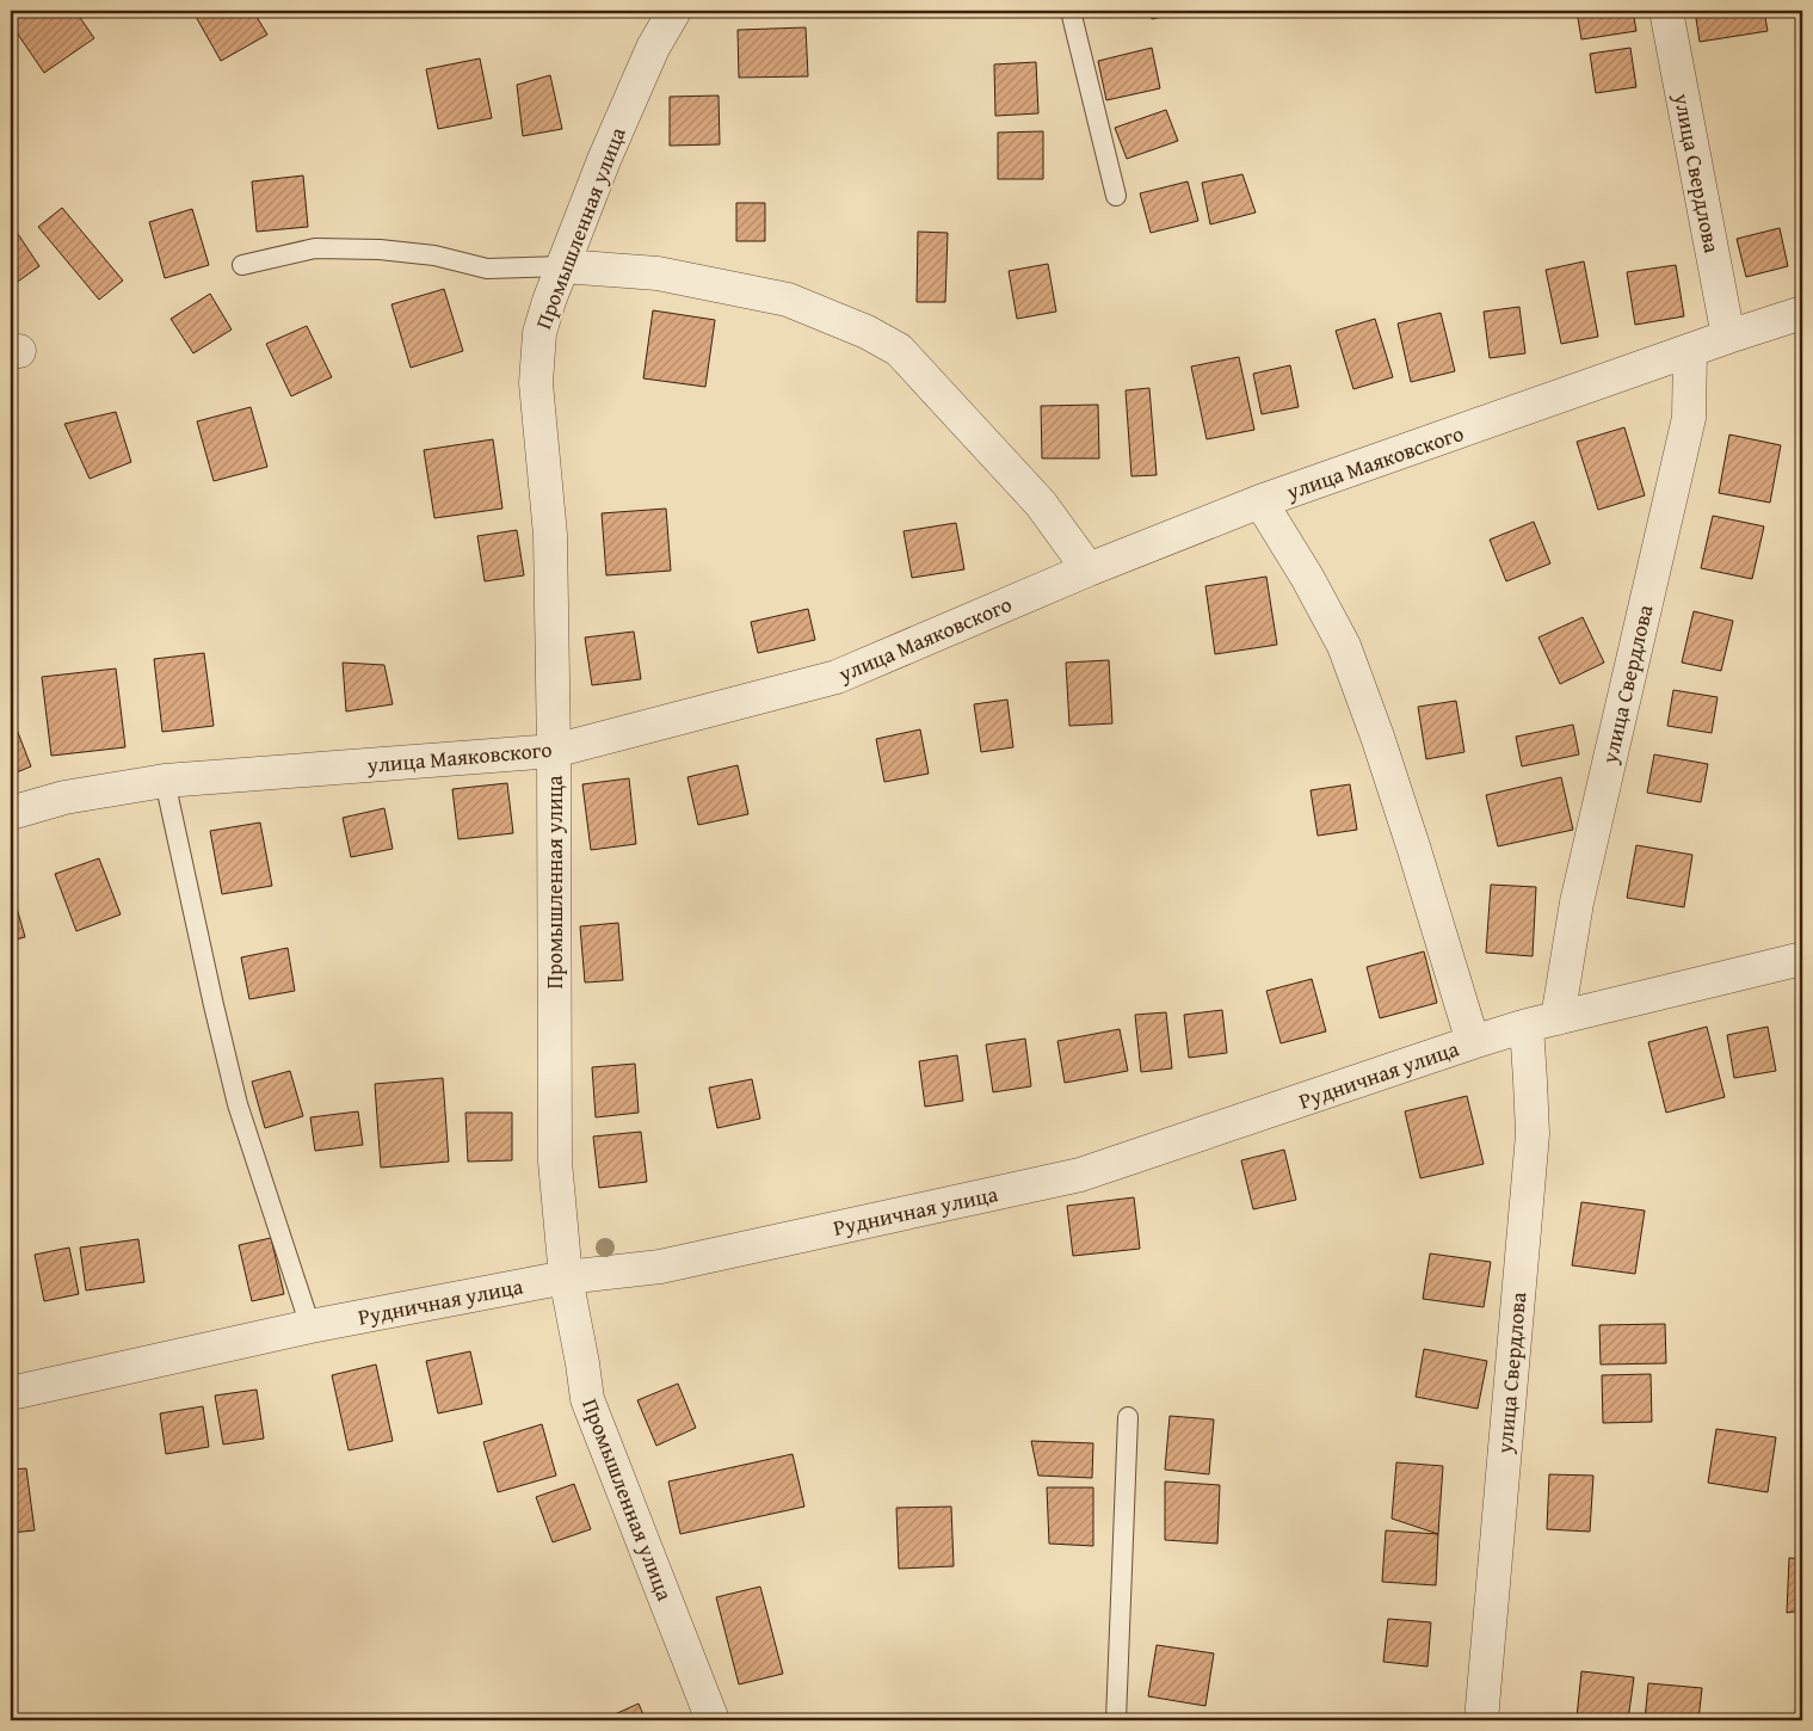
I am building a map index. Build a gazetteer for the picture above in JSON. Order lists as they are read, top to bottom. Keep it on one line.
{"streets":{"street":["улица Свердлова","Промышленная улица","улица Маяковского","Рудничная улица"]},"crossings":[["улица Свердлова","улица Маяковского"],["улица Свердлова","Рудничная улица"],["Промышленная улица","улица Маяковского"],["Промышленная улица","Рудничная улица"]]}
